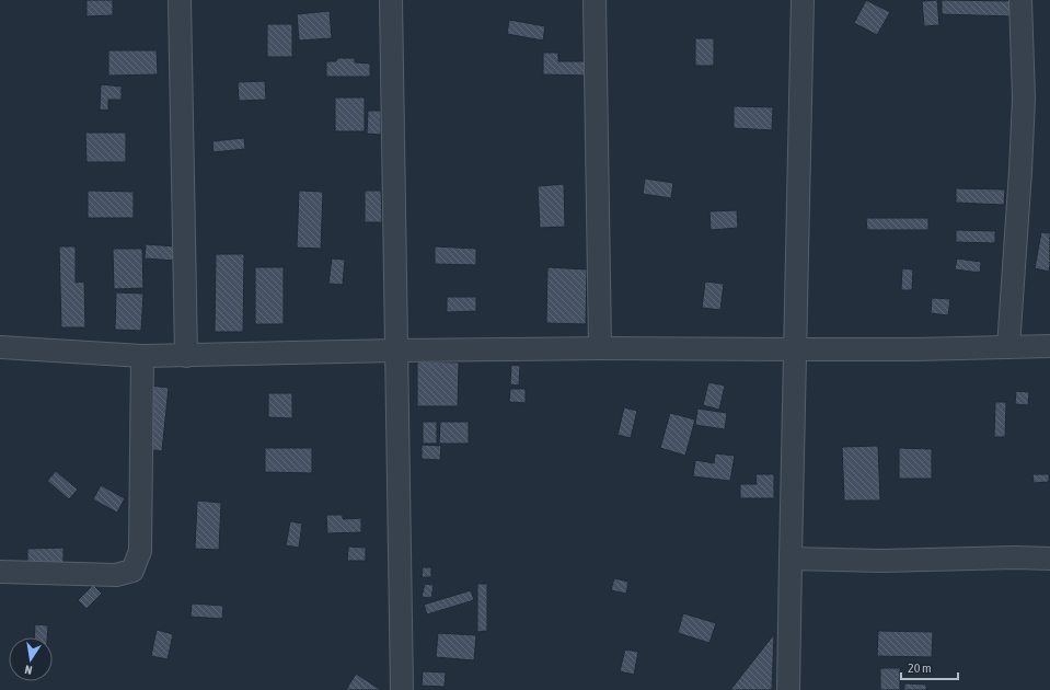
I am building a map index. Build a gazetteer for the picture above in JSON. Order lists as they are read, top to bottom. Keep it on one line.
{"scale_bar":"20 m","north":"bottom"}
